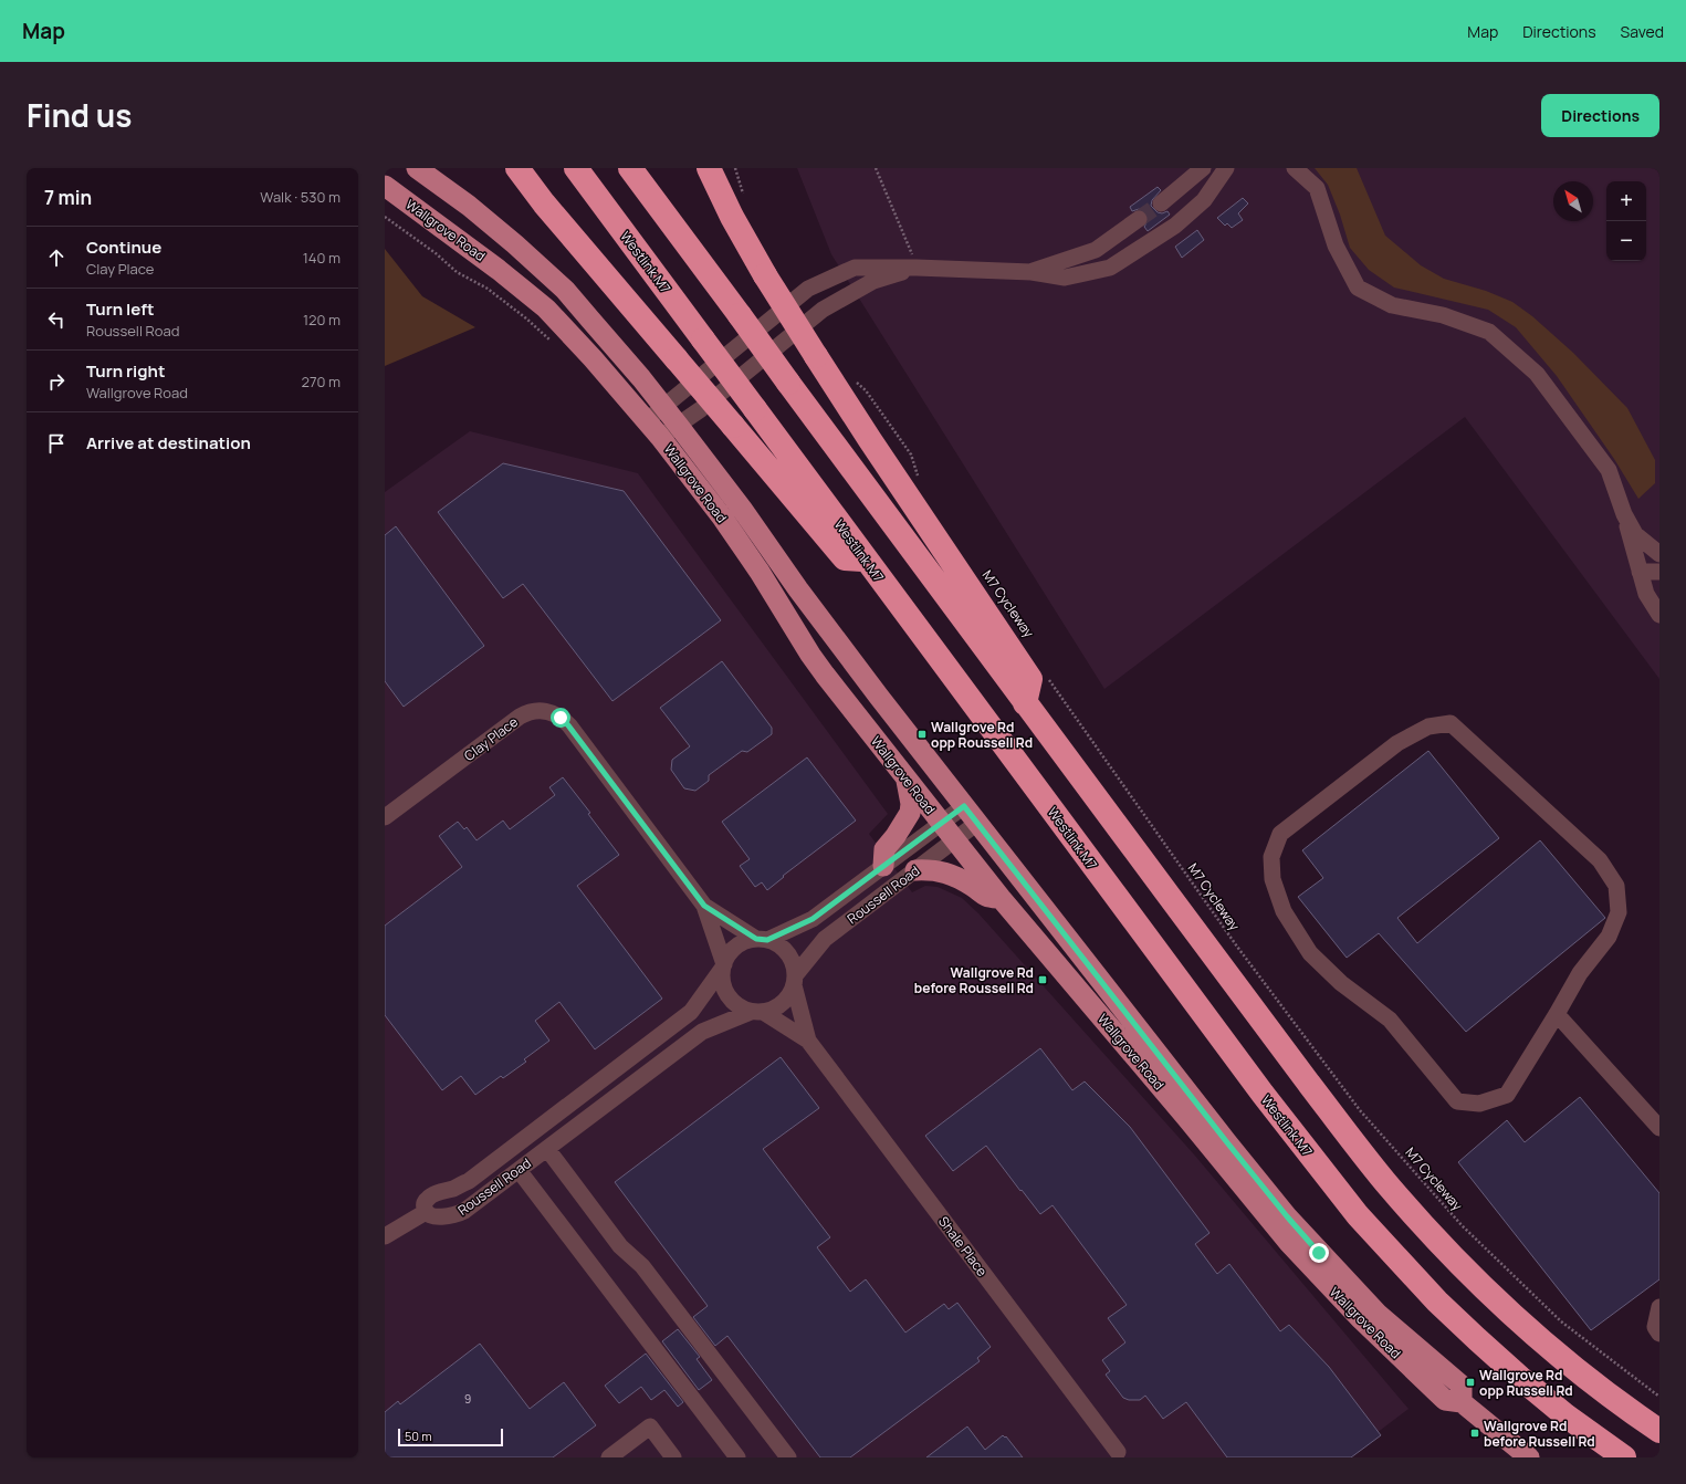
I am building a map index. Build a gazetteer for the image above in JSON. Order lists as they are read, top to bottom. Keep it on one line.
{"streets":{"highway":["Westlink M7"],"main road":["Wallgrove Road"],"street":["Clay Place","Roussell Road","Shale Place"],"path":["M7 Cycleway"]},"crossings":[["Wallgrove Road","Roussell Road"],["Clay Place","Roussell Road"],["Clay Place","Shale Place"],["Roussell Road","Shale Place"]],"places":{"transit":["Wallgrove Rd opp Roussell Rd","Wallgrove Rd before Roussell Rd","Wallgrove Rd opp Russell Rd","Wallgrove Rd before Russell Rd"]},"house_numbers":["9"],"scale_bar":"50 m","north":"top left","page":{"header":"Map","nav":["Map","Directions","Saved"],"title":"Find us","buttons":"Directions","heading":["7 min","Walk · 530 m"],"map_buttons":["+","−"],"list":[["Continue","Clay Place","140 m"],["Turn left","Roussell Road","120 m"],["Turn right","Wallgrove Road","270 m"],"Arrive at destination"],"scale":"50 m"}}
